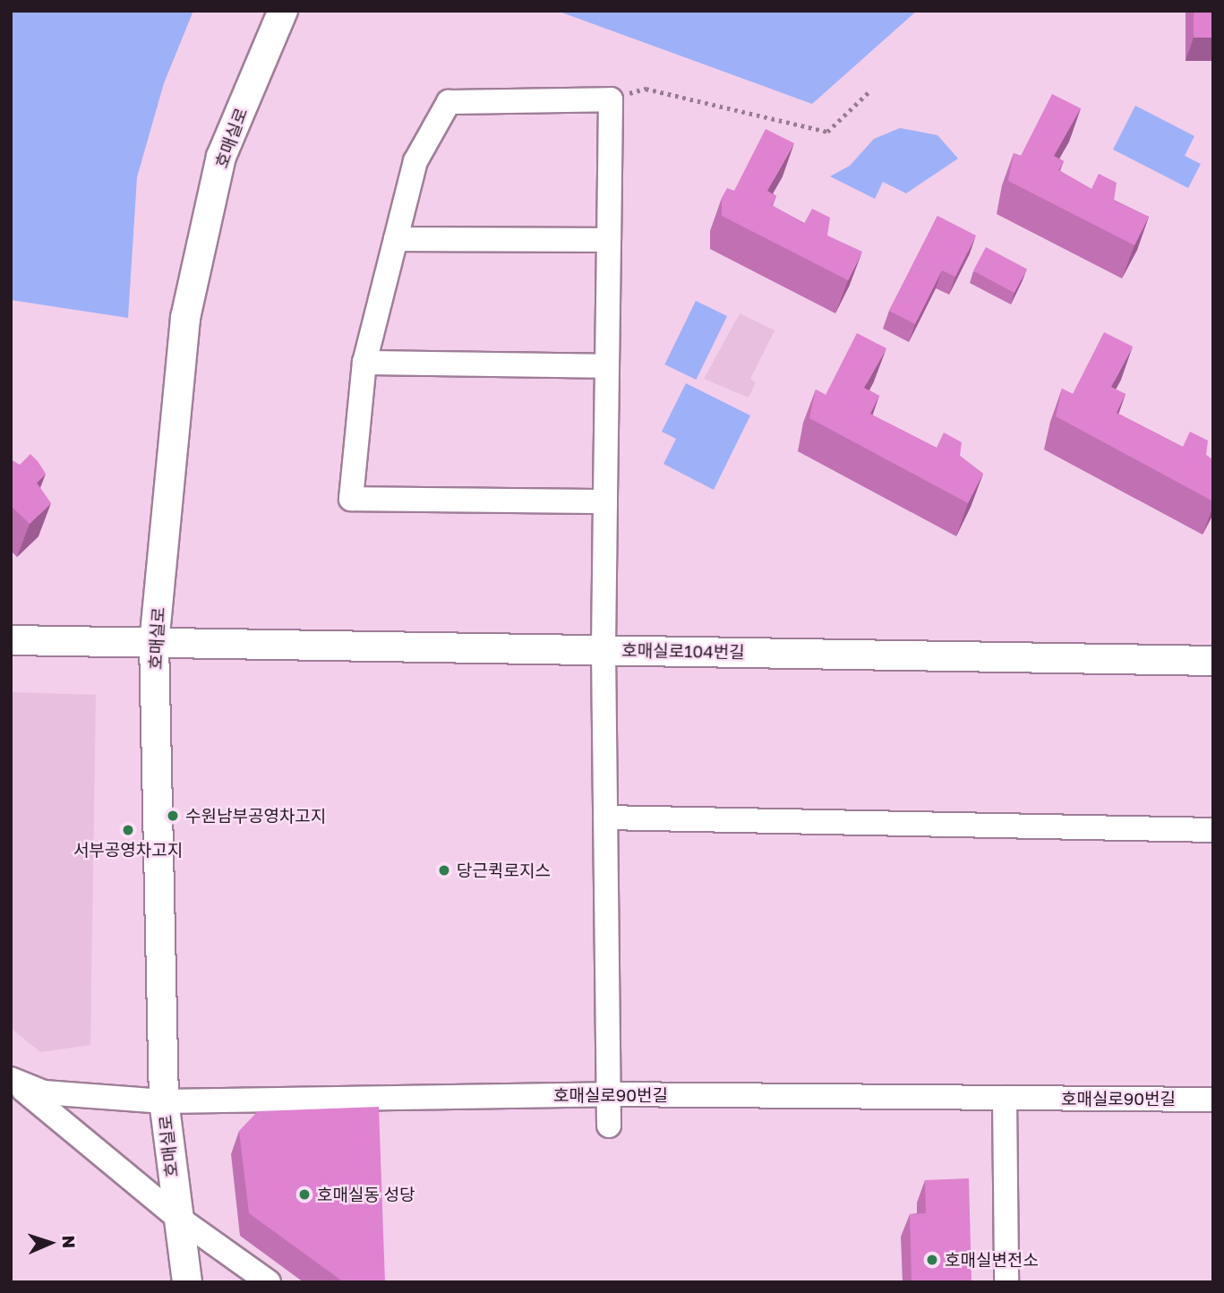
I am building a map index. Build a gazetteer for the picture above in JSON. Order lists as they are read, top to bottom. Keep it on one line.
{"streets":{"street":["호매실로","호매실로104번길","호매실로90번길"]},"crossings":[["호매실로","호매실로104번길"],["호매실로","호매실로90번길"]],"places":["수원남부공영차고지","서부공영차고지","당근퀵로지스","호매실동 성당","호매실변전소"],"north":"right"}
